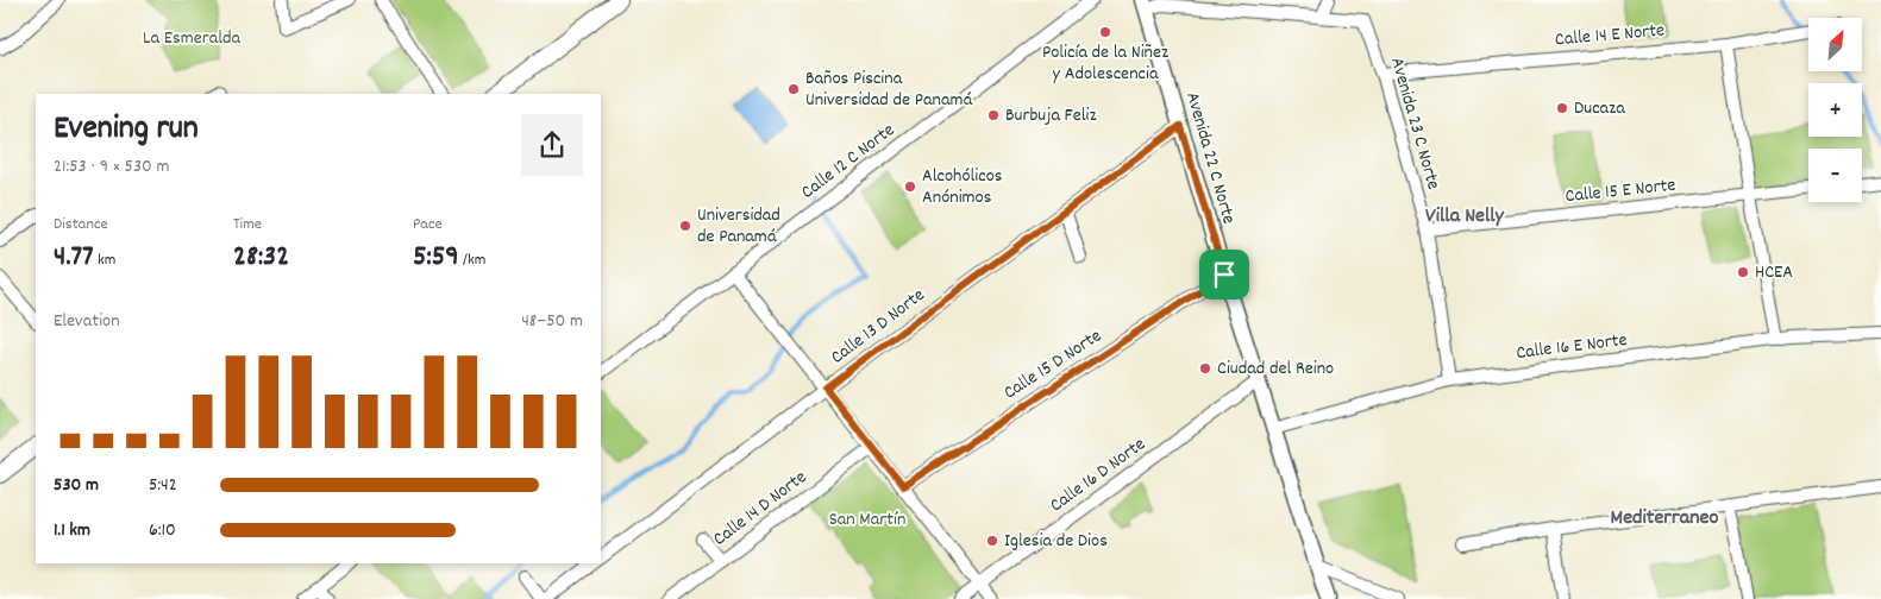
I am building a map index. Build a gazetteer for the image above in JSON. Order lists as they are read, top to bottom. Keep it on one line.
{"streets":{"street":["Calle 14 E Norte","Avenida 23 C Norte","Avenida 22 C Norte","Calle 12 C Norte","Calle 15 E Norte","Calle 13 D Norte","Calle 16 E Norte","Calle 15 D Norte","Calle 16 D Norte","Calle 14 D Norte"]},"crossings":[["Calle 14 E Norte","Avenida 23 C Norte"],["Avenida 23 C Norte","Calle 15 E Norte"],["Avenida 23 C Norte","Calle 16 E Norte"],["Avenida 22 C Norte","Calle 13 D Norte"],["Avenida 22 C Norte","Calle 16 E Norte"],["Avenida 22 C Norte","Calle 15 D Norte"],["Avenida 22 C Norte","Calle 16 D Norte"]],"districts":["Villa Nelly","Mediterraneo"],"parks":["La Esmeralda","San Martín"],"places":["Policía de la Niñez y Adolescencia","Baños Piscina Universidad de Panamá","Ducaza","Burbuja Feliz","Alcohólicos Anónimos","Universidad de Panamá","HCEA","Ciudad del Reino","Iglesia de Dios"],"north":"top right","page":{"map_buttons":["+","−"],"heading":["Evening run","21:53 · 9 × 530 m"],"stats":[["Distance","4.77 km"],["Time","28:32"],["Pace","5:59 /km"]],"chart":["Elevation","48–50 m"],"list":[{"name":"530 m","note":"5:42"},{"name":"1.1 km","note":"6:10"}]}}
